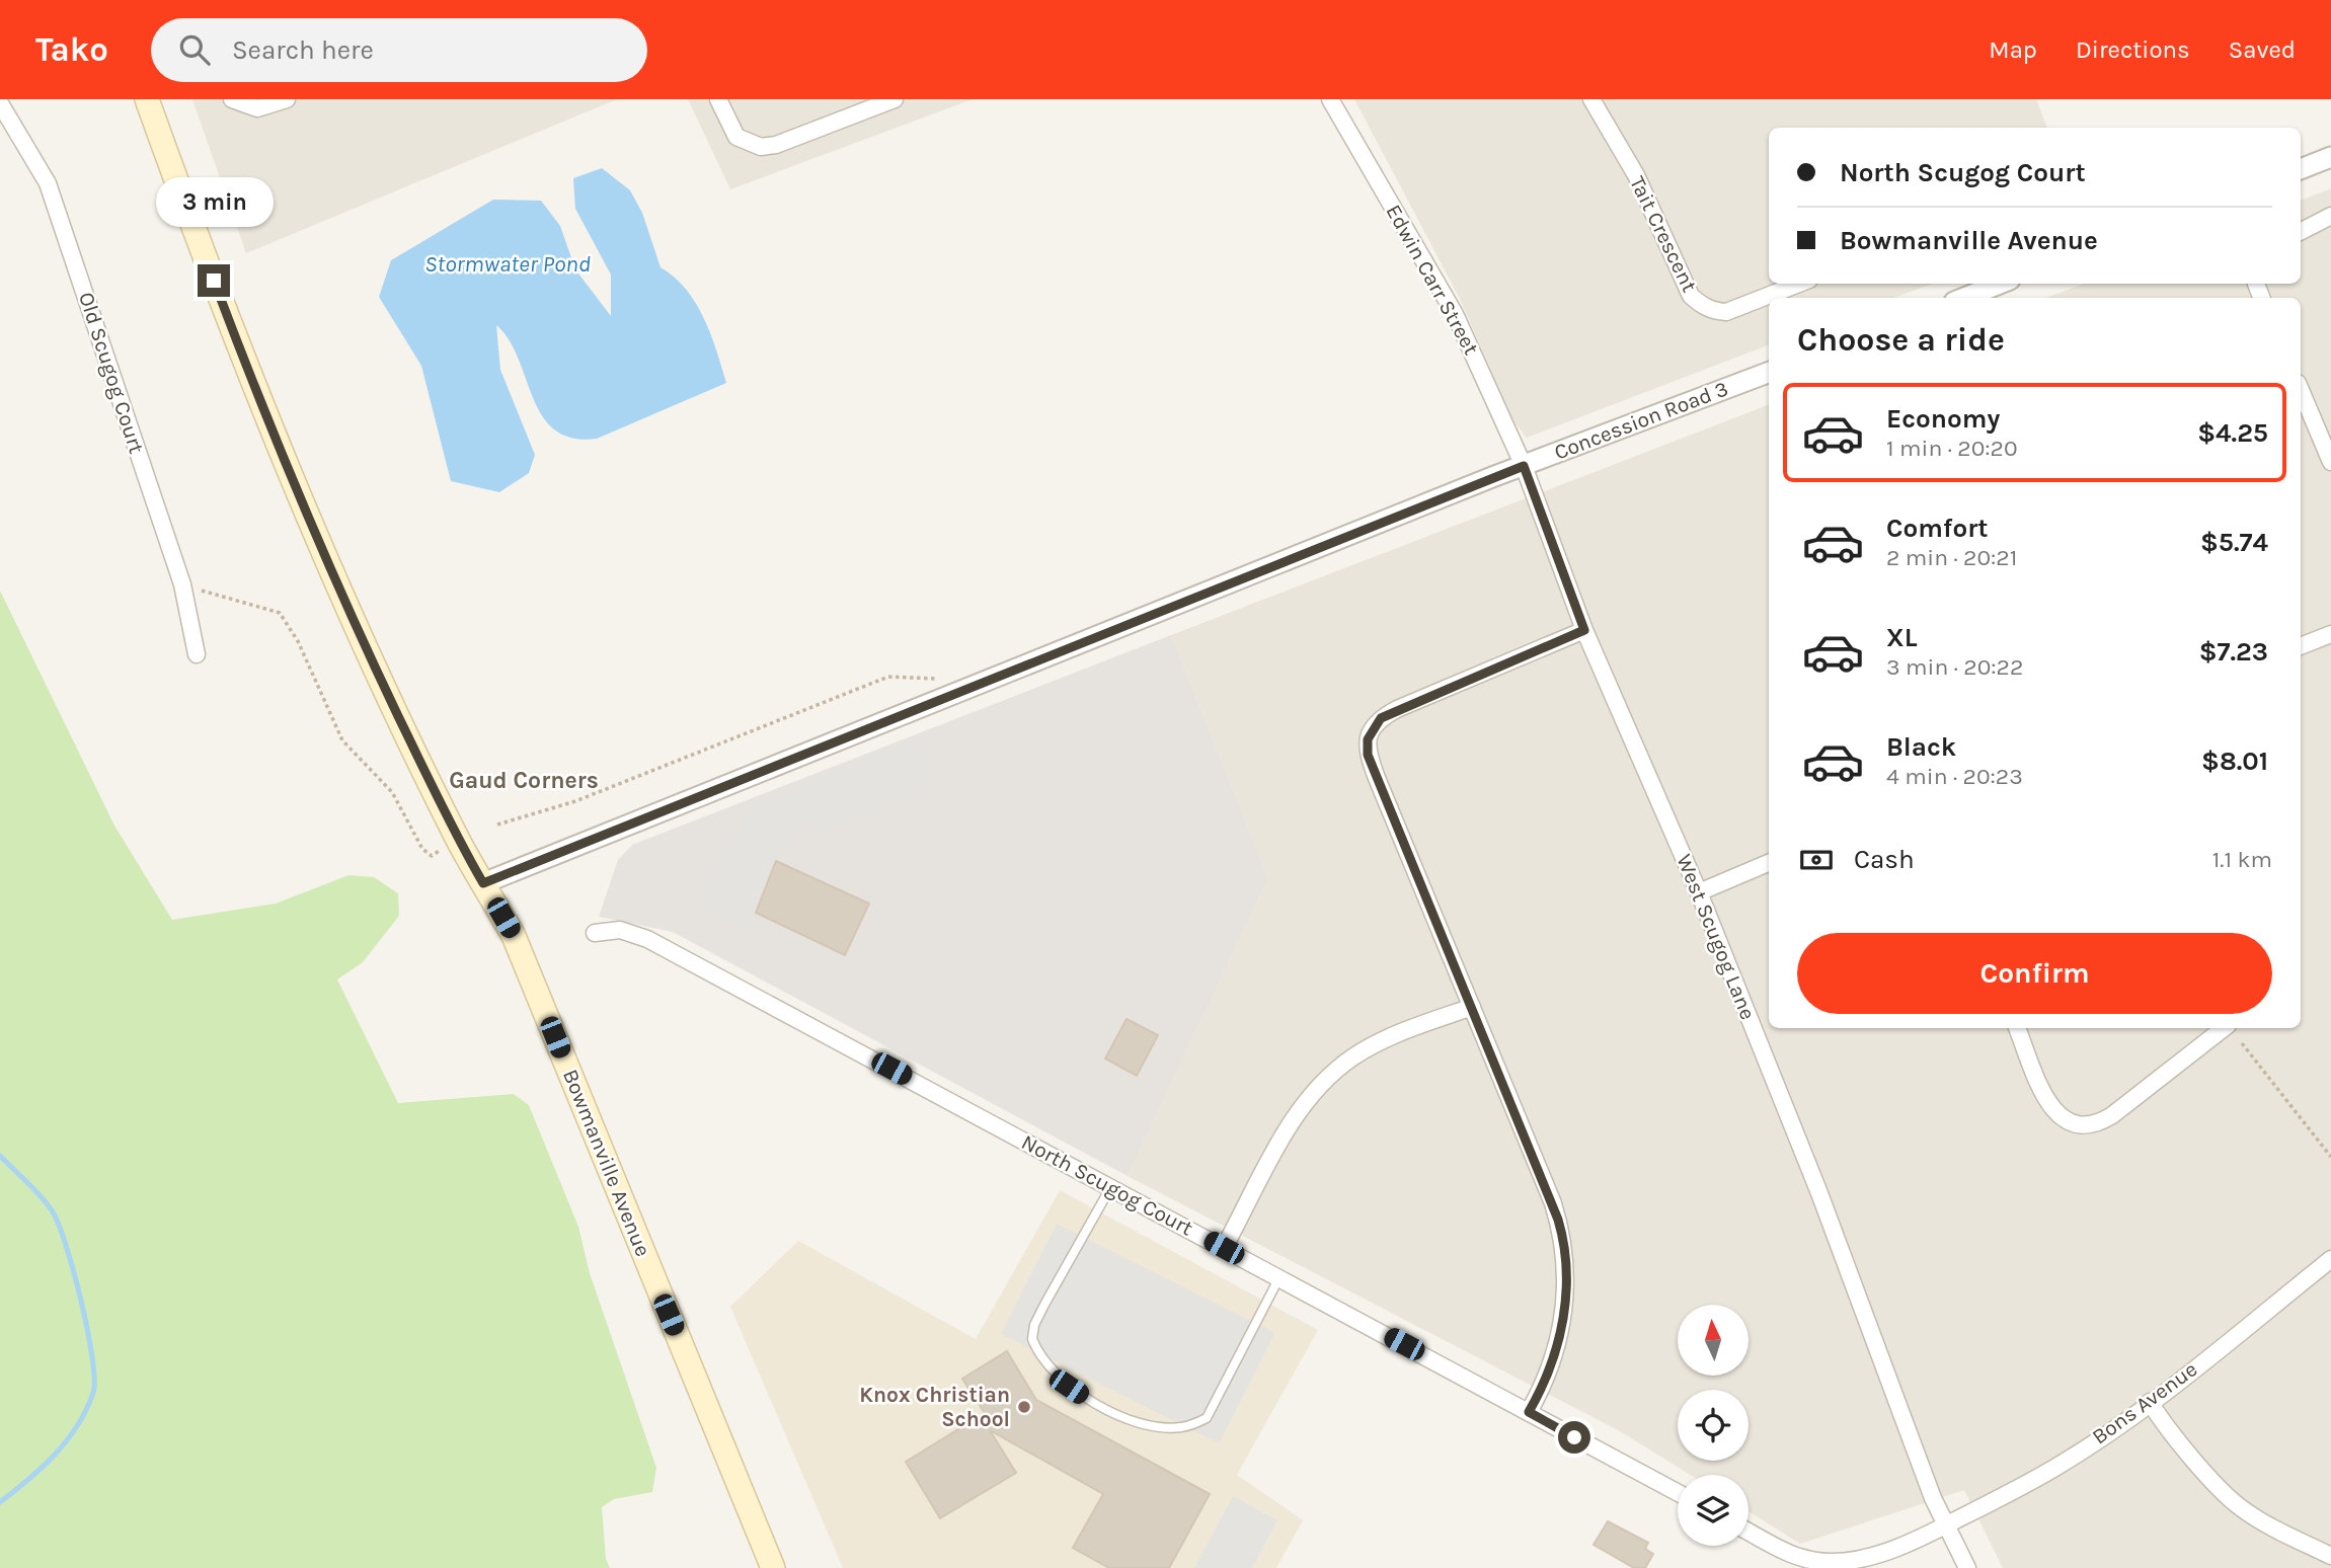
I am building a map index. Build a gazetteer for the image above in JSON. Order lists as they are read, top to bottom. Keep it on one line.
{"streets":{"main road":["Bowmanville Avenue"],"street":["Tait Crescent","Edwin Carr Street","Old Scugog Court","Concession Road 3","West Scugog Lane","North Scugog Court","Bons Avenue"]},"crossings":[["Edwin Carr Street","Concession Road 3"],["Edwin Carr Street","West Scugog Lane"],["Concession Road 3","West Scugog Lane"],["Concession Road 3","Bowmanville Avenue"],["West Scugog Lane","Bons Avenue"]],"districts":["Gaud Corners"],"water":["Stormwater Pond"],"places":["Knox Christian School"],"north":"top","page":{"header":"Tako","search":"Search here","nav":["Map","Directions","Saved"],"banner":["North Scugog Court","Bowmanville Avenue"],"bubble":"3 min","heading":"Choose a ride","list":[{"name":"Economy","note":"1 min · 20:20","value":"$4.25"},{"name":"Comfort","note":"2 min · 20:21","value":"$5.74"},{"name":"XL","note":"3 min · 20:22","value":"$7.23"},{"name":"Black","note":"4 min · 20:23","value":"$8.01"}],"pay":["Cash","1.1 km"],"buttons":"Confirm"}}
